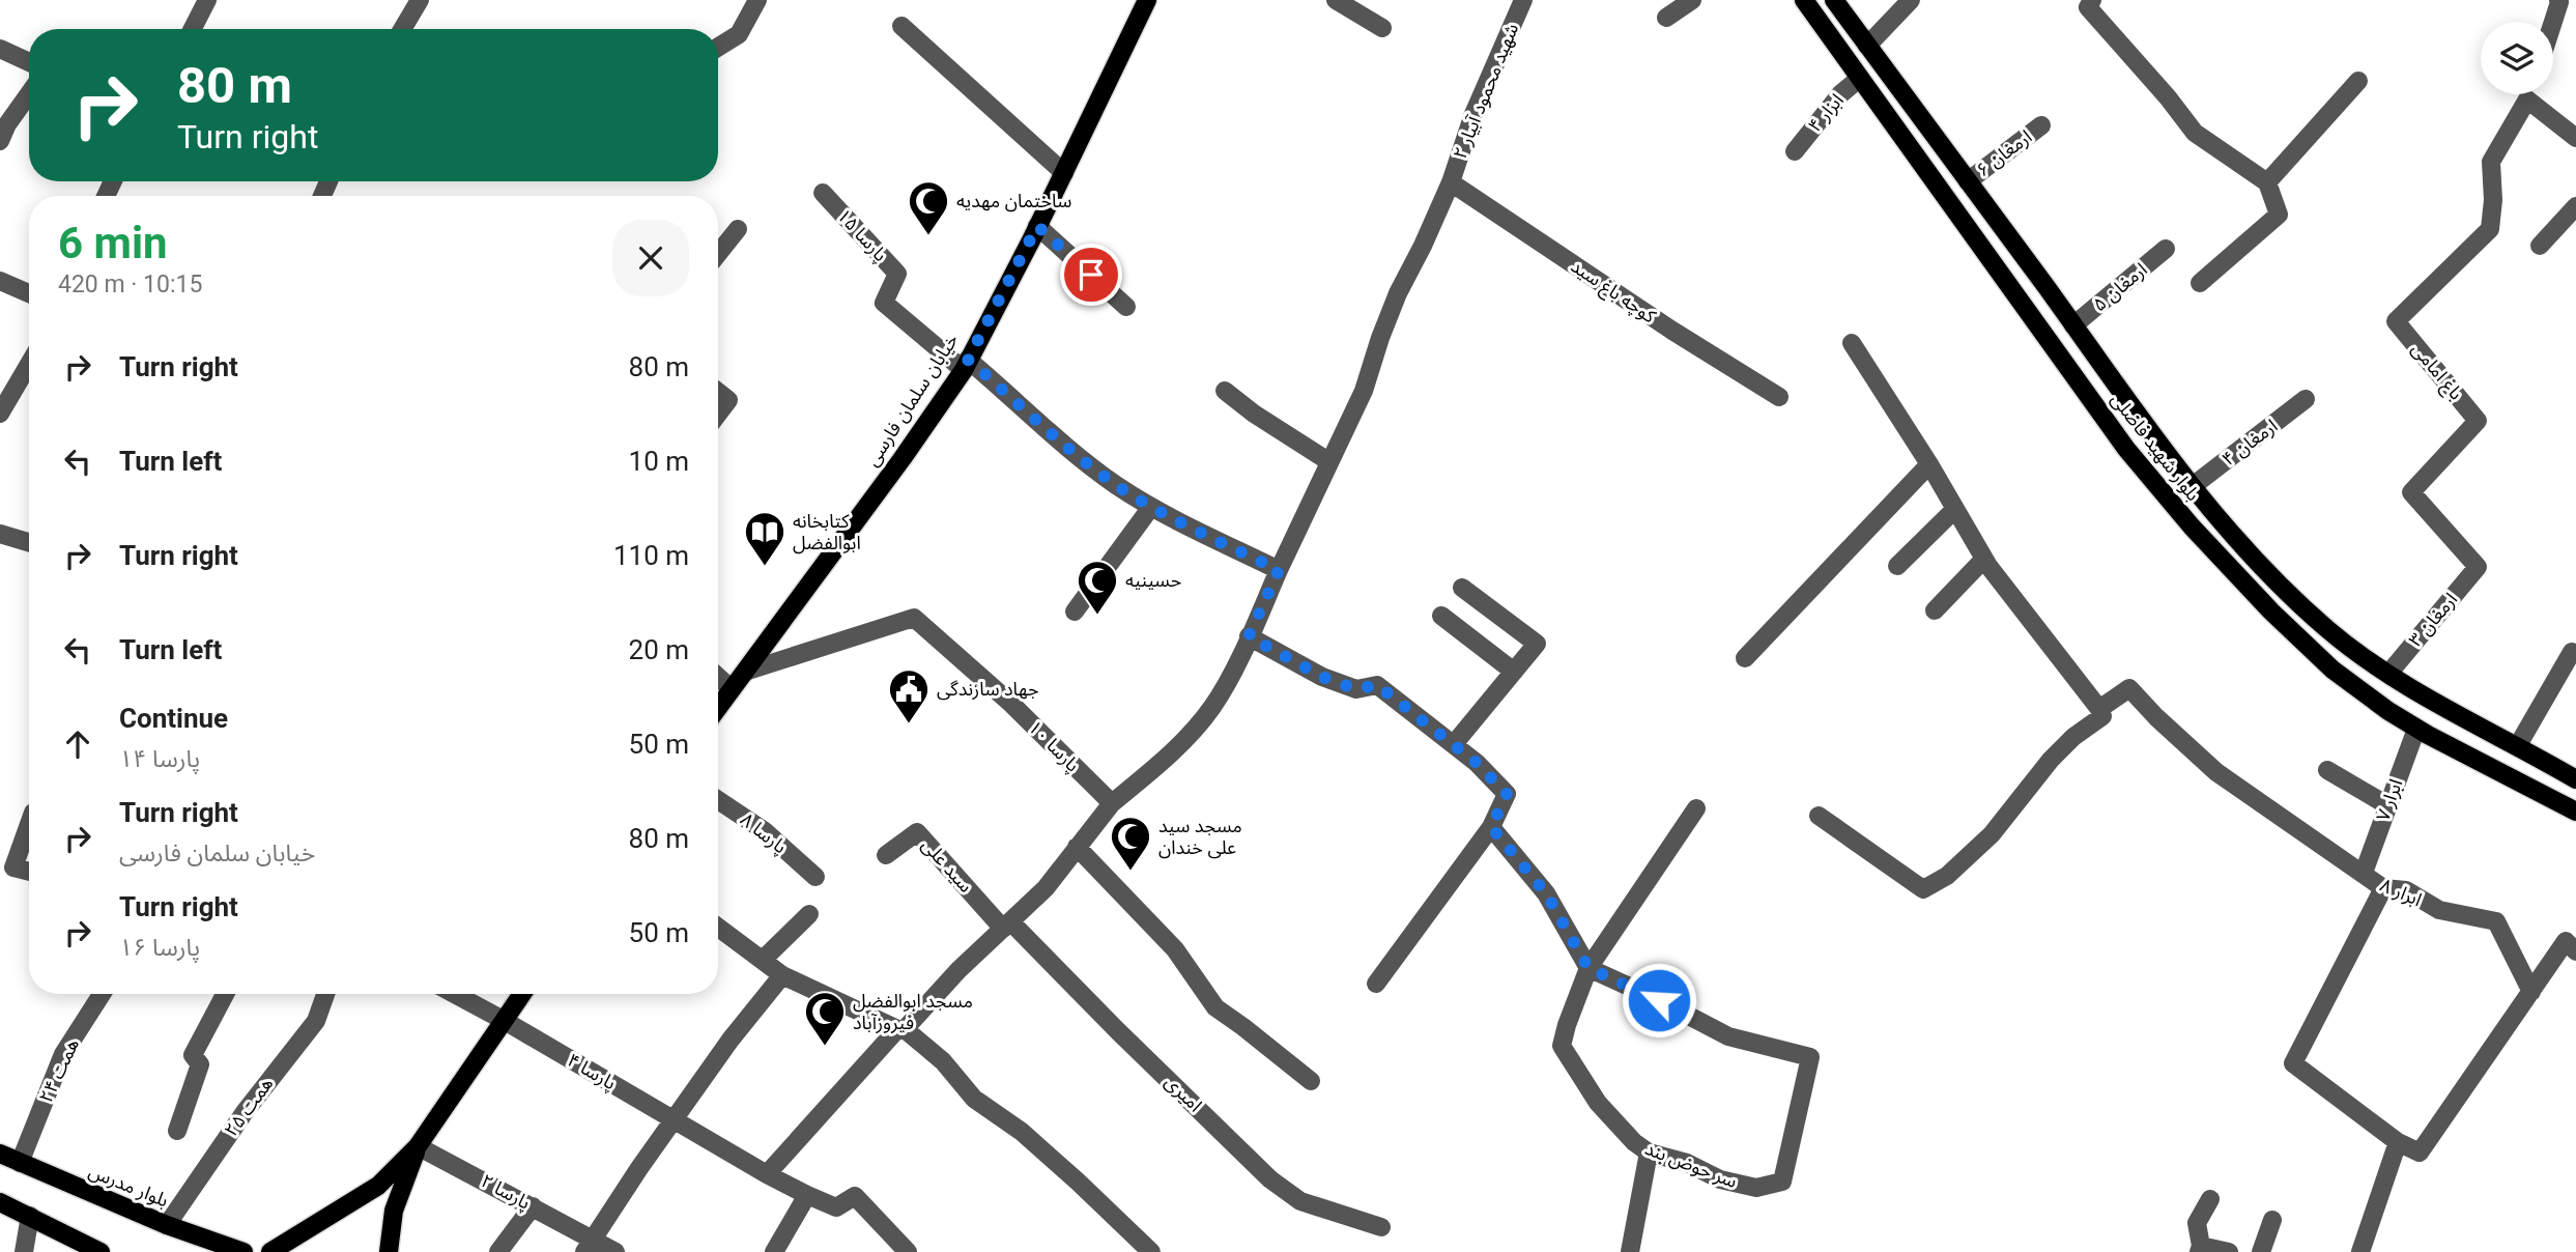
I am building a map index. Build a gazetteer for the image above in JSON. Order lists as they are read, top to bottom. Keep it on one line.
{"streets":{"main road":["خیابان سلمان فارسی","بلوار شهید فاضلی","بلوار مدرس"],"street":["شهید محمود آبیار ۲","ابزار ۴","ارمغان ۶","پارسا ۱۵","ارمغان ۵","کوچه باغ سید","باغ امامی","ارمغان ۴","ارمغان ۳","پارسا ۱۰","ابرار ۷","پارسا ۸","سید علی","ابرار ۸","همت ۲۴","پارسا ۴","امیری","همت ۲۵","سر حوض بند","پارسا ۲"]},"crossings":[["شهید محمود آبیار ۲","کوچه باغ سید"],["شهید محمود آبیار ۲","پارسا ۱۰"],["ابزار ۴","بلوار شهید فاضلی"],["ارمغان ۶","بلوار شهید فاضلی"],["پارسا ۱۵","خیابان سلمان فارسی"],["ارمغان ۵","بلوار شهید فاضلی"],["باغ امامی","ارمغان ۳"],["خیابان سلمان فارسی","پارسا ۱۰"],["ارمغان ۴","بلوار شهید فاضلی"],["بلوار شهید فاضلی","ارمغان ۳"],["بلوار شهید فاضلی","ابرار ۷"],["ابرار ۷","ابرار ۸"],["سید علی","امیری"],["همت ۲۴","بلوار مدرس"],["همت ۲۵","بلوار مدرس"]],"places":{"mosque":["ساختمان مهدیه","حسینیه","مسجد سید علی خندان","مسجد ابوالفضل فیروزآباد"],"library":["کتابخانه ابوالفضل"],"public building":["جهاد سازندگی"]},"page":{"turn":["80 m","Turn right"],"heading":["6 min","420 m · 10:15"],"list":[{"name":"Turn right","value":"80 m"},{"name":"Turn left","value":"10 m"},{"name":"Turn right","value":"110 m"},{"name":"Turn left","value":"20 m"},{"name":"Continue","note":"پارسا ۱۴","value":"50 m"},{"name":"Turn right","note":"خیابان سلمان فارسی","value":"80 m"},{"name":"Turn right","note":"پارسا ۱۶","value":"50 m"}]}}
